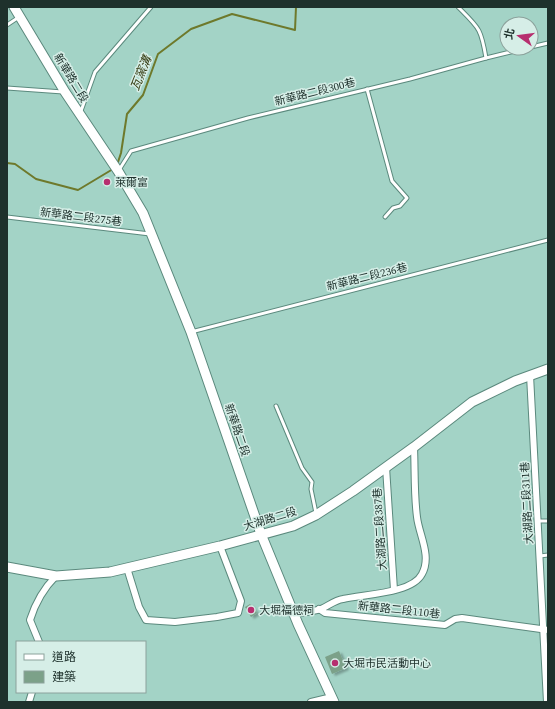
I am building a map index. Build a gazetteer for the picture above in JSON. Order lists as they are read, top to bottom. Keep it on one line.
{"streets":{"street":["新華路二段","大湖路二段311巷","大湖路二段","大湖路二段387巷","新華路二段110巷"],"lane":["新華路二段300巷","新華路二段275巷","新華路二段236巷"]},"crossings":[["新華路二段","新華路二段300巷"],["新華路二段","新華路二段275巷"],["新華路二段","新華路二段236巷"],["新華路二段","大湖路二段"],["大湖路二段311巷","大湖路二段"],["大湖路二段311巷","新華路二段110巷"],["大湖路二段","大湖路二段387巷"]],"water":["瓦窯溝"],"places":["萊爾富","大堀福德祠","大堀市民活動中心"],"legend":["道路","建築"],"north":"left"}
